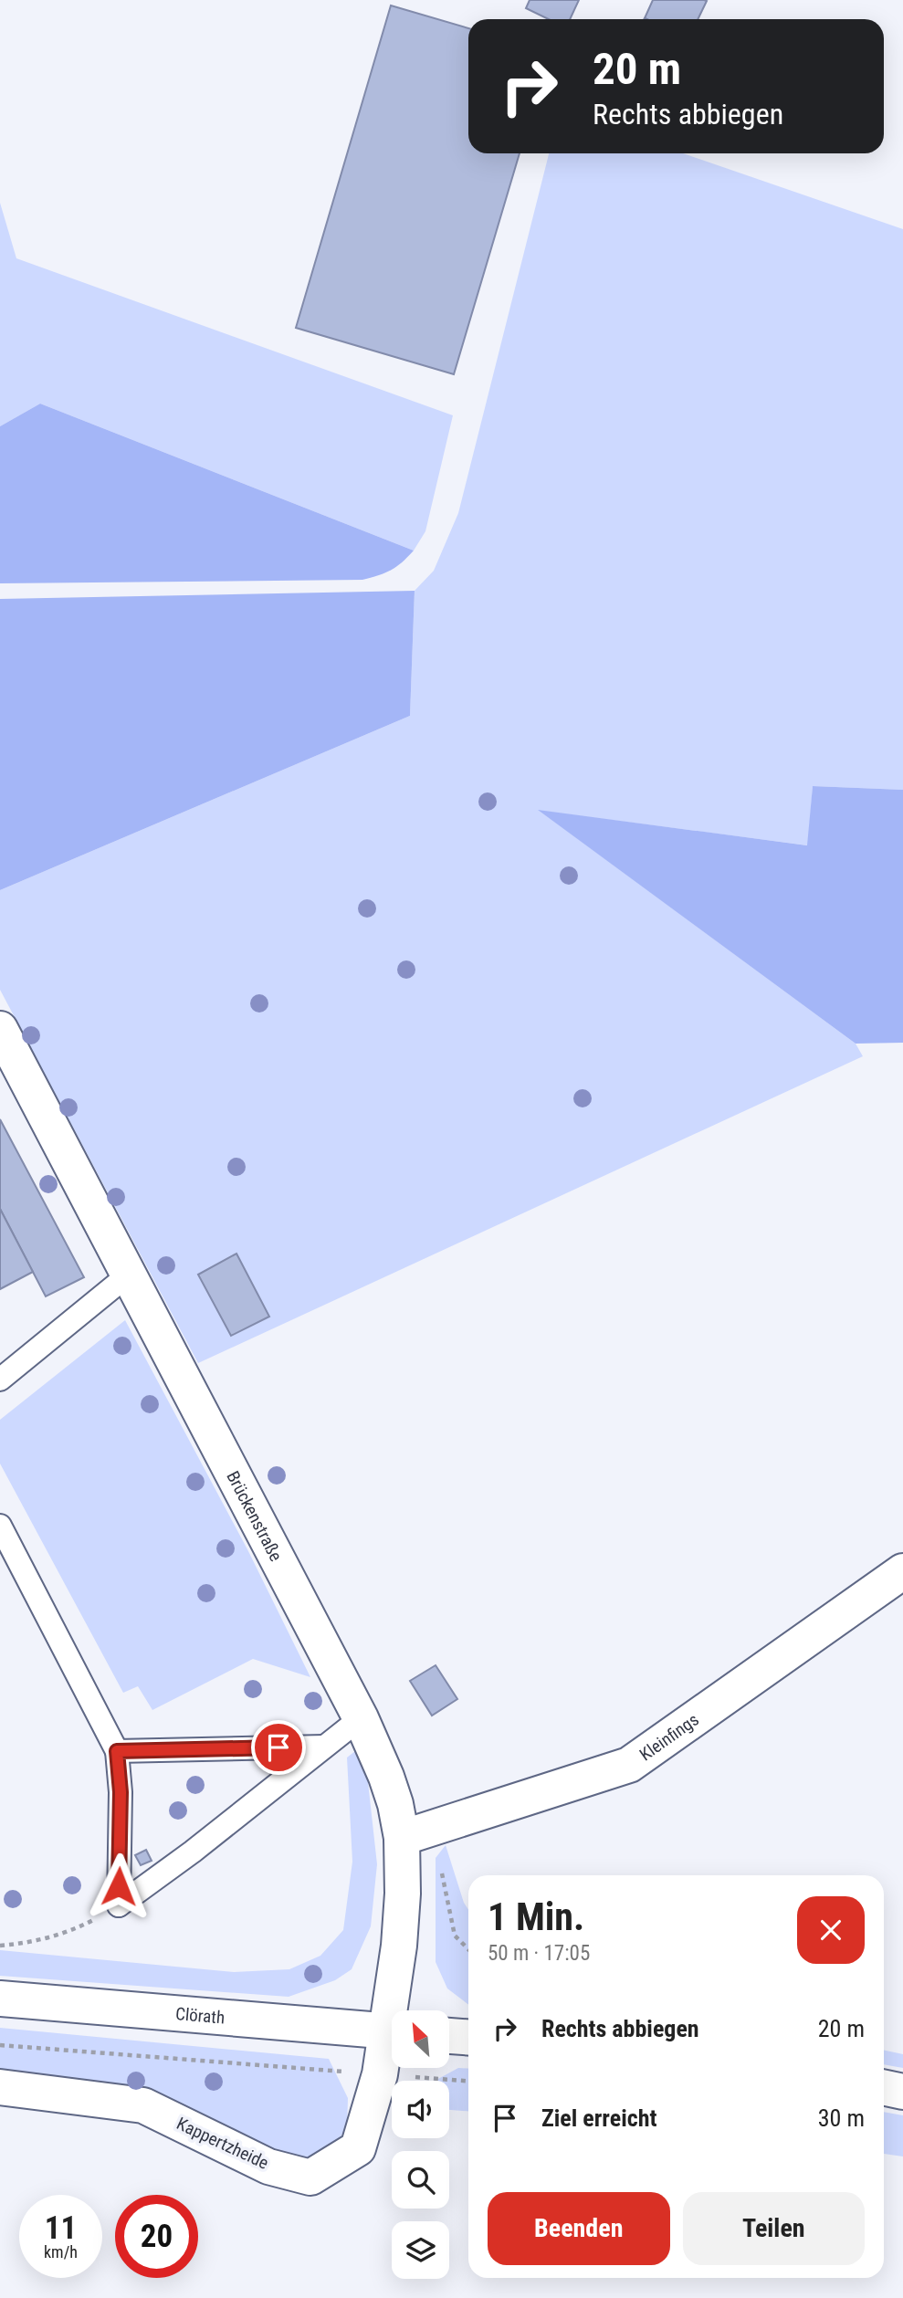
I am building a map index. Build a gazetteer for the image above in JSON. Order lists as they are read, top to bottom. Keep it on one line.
{"streets":{"street":["Brückenstraße","Kleinfings","Clörath","Kappertzheide"]},"crossings":[["Brückenstraße","Kleinfings"]],"north":"top left","page":{"turn":["20 m","Rechts abbiegen"],"heading":["1 Min.","50 m · 17:05"],"list":[{"name":"Rechts abbiegen","value":"20 m"},{"name":"Ziel erreicht","value":"30 m"}],"buttons":["Beenden","Teilen"],"speed":"11 km/h","limit":"20"}}
